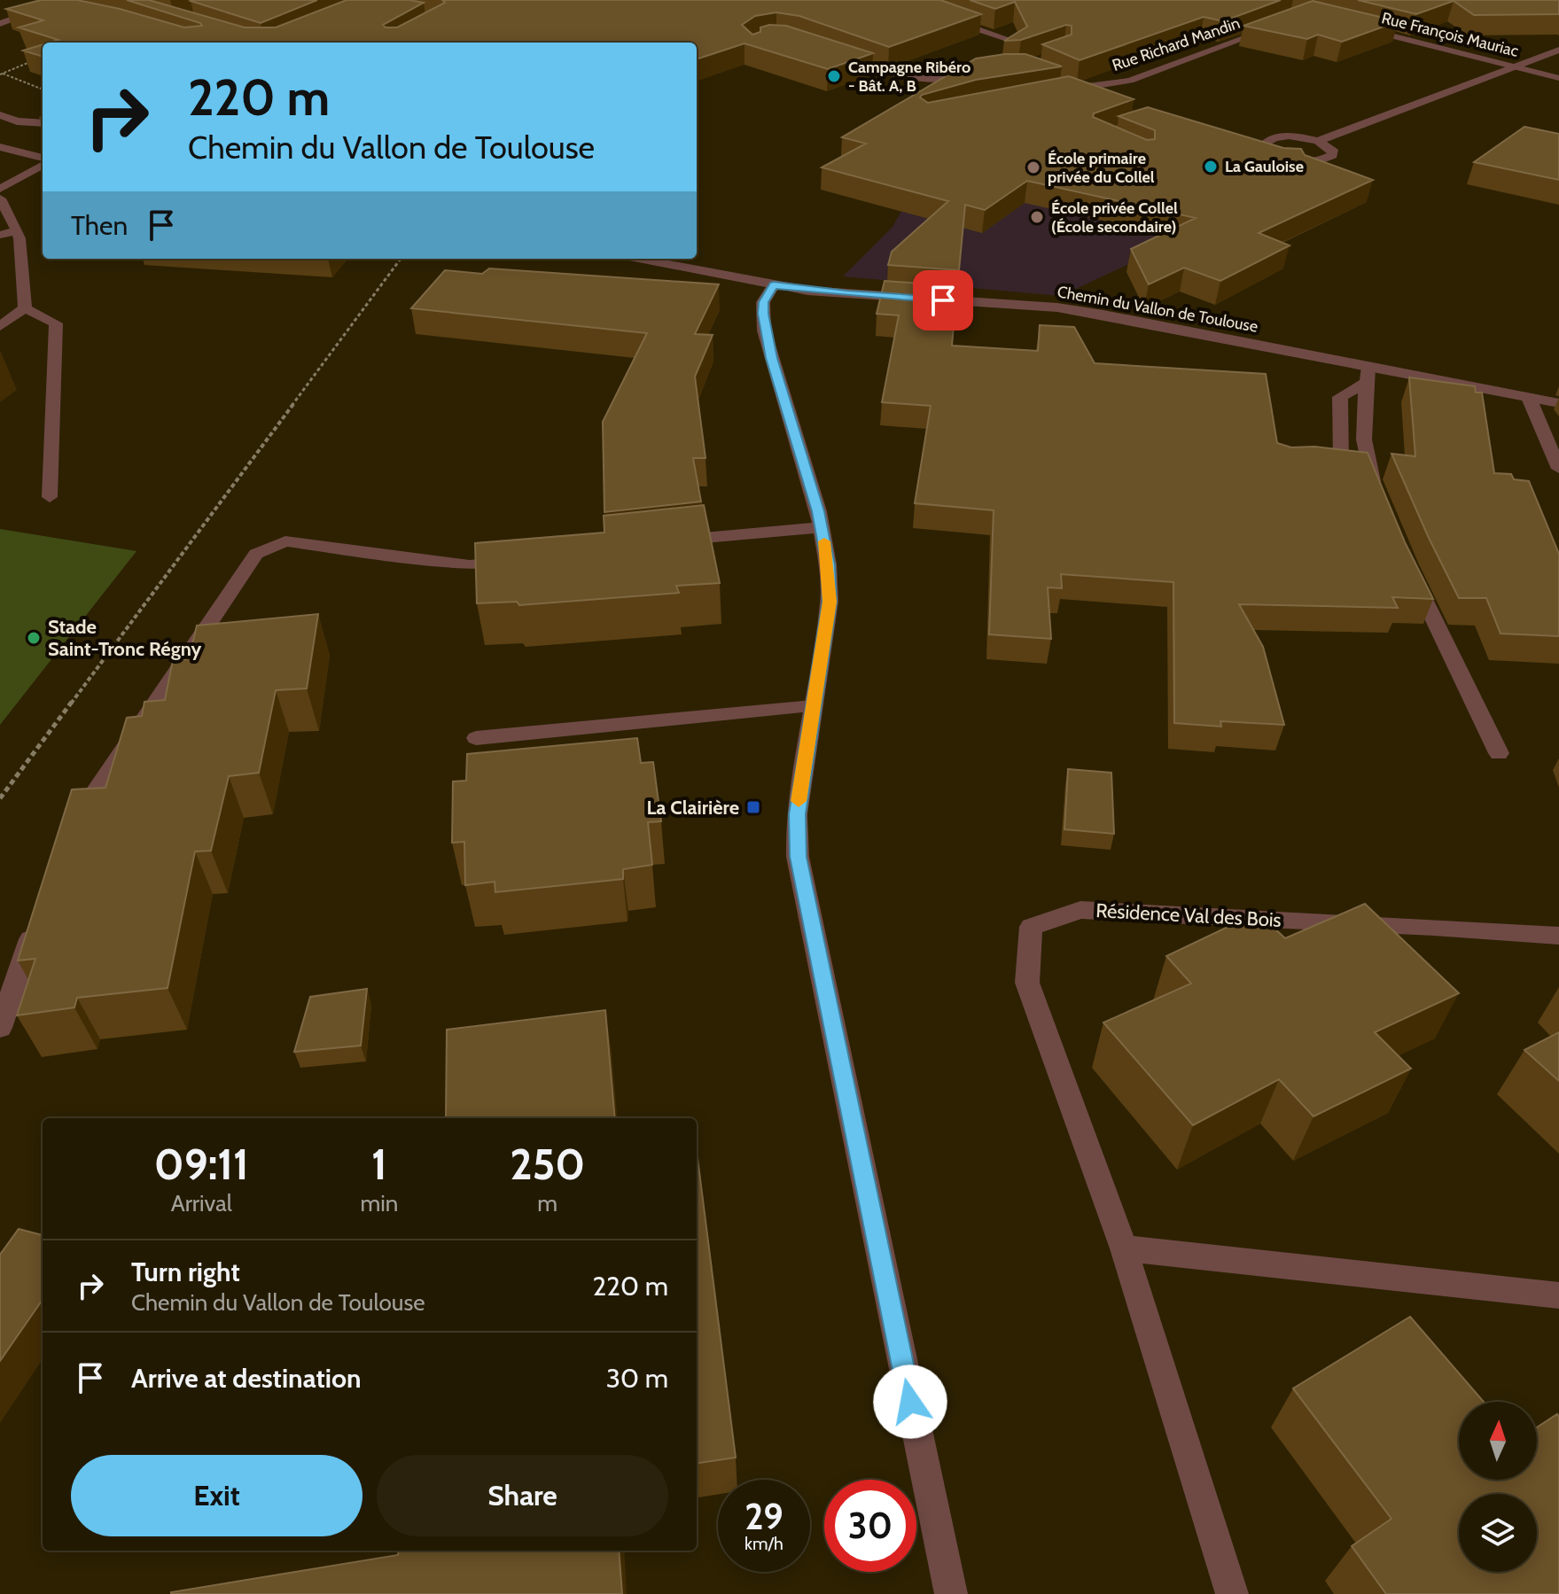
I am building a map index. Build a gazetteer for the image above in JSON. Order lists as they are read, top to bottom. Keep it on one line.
{"streets":{"street":["Rue François Mauriac","Rue Richard Mandin","Chemin du Vallon de Toulouse","Résidence Val des Bois"]},"places":{"other":["Campagne Ribéro - Bât. A, B","La Gauloise","École primaire privée du Collel","École privée Collel (École secondaire)","Stade Saint-Tronc Régny"],"transit":["La Clairière"]},"north":"top","page":{"turn":["220 m","Chemin du Vallon de Toulouse"],"then":"Then","eta":["09:11","Arrival","1","min","250","m"],"list":[{"name":"Turn right","note":"Chemin du Vallon de Toulouse","value":"220 m"},{"name":"Arrive at destination","value":"30 m"}],"buttons":["Exit","Share"],"speed":"29 km/h","limit":"30"}}
